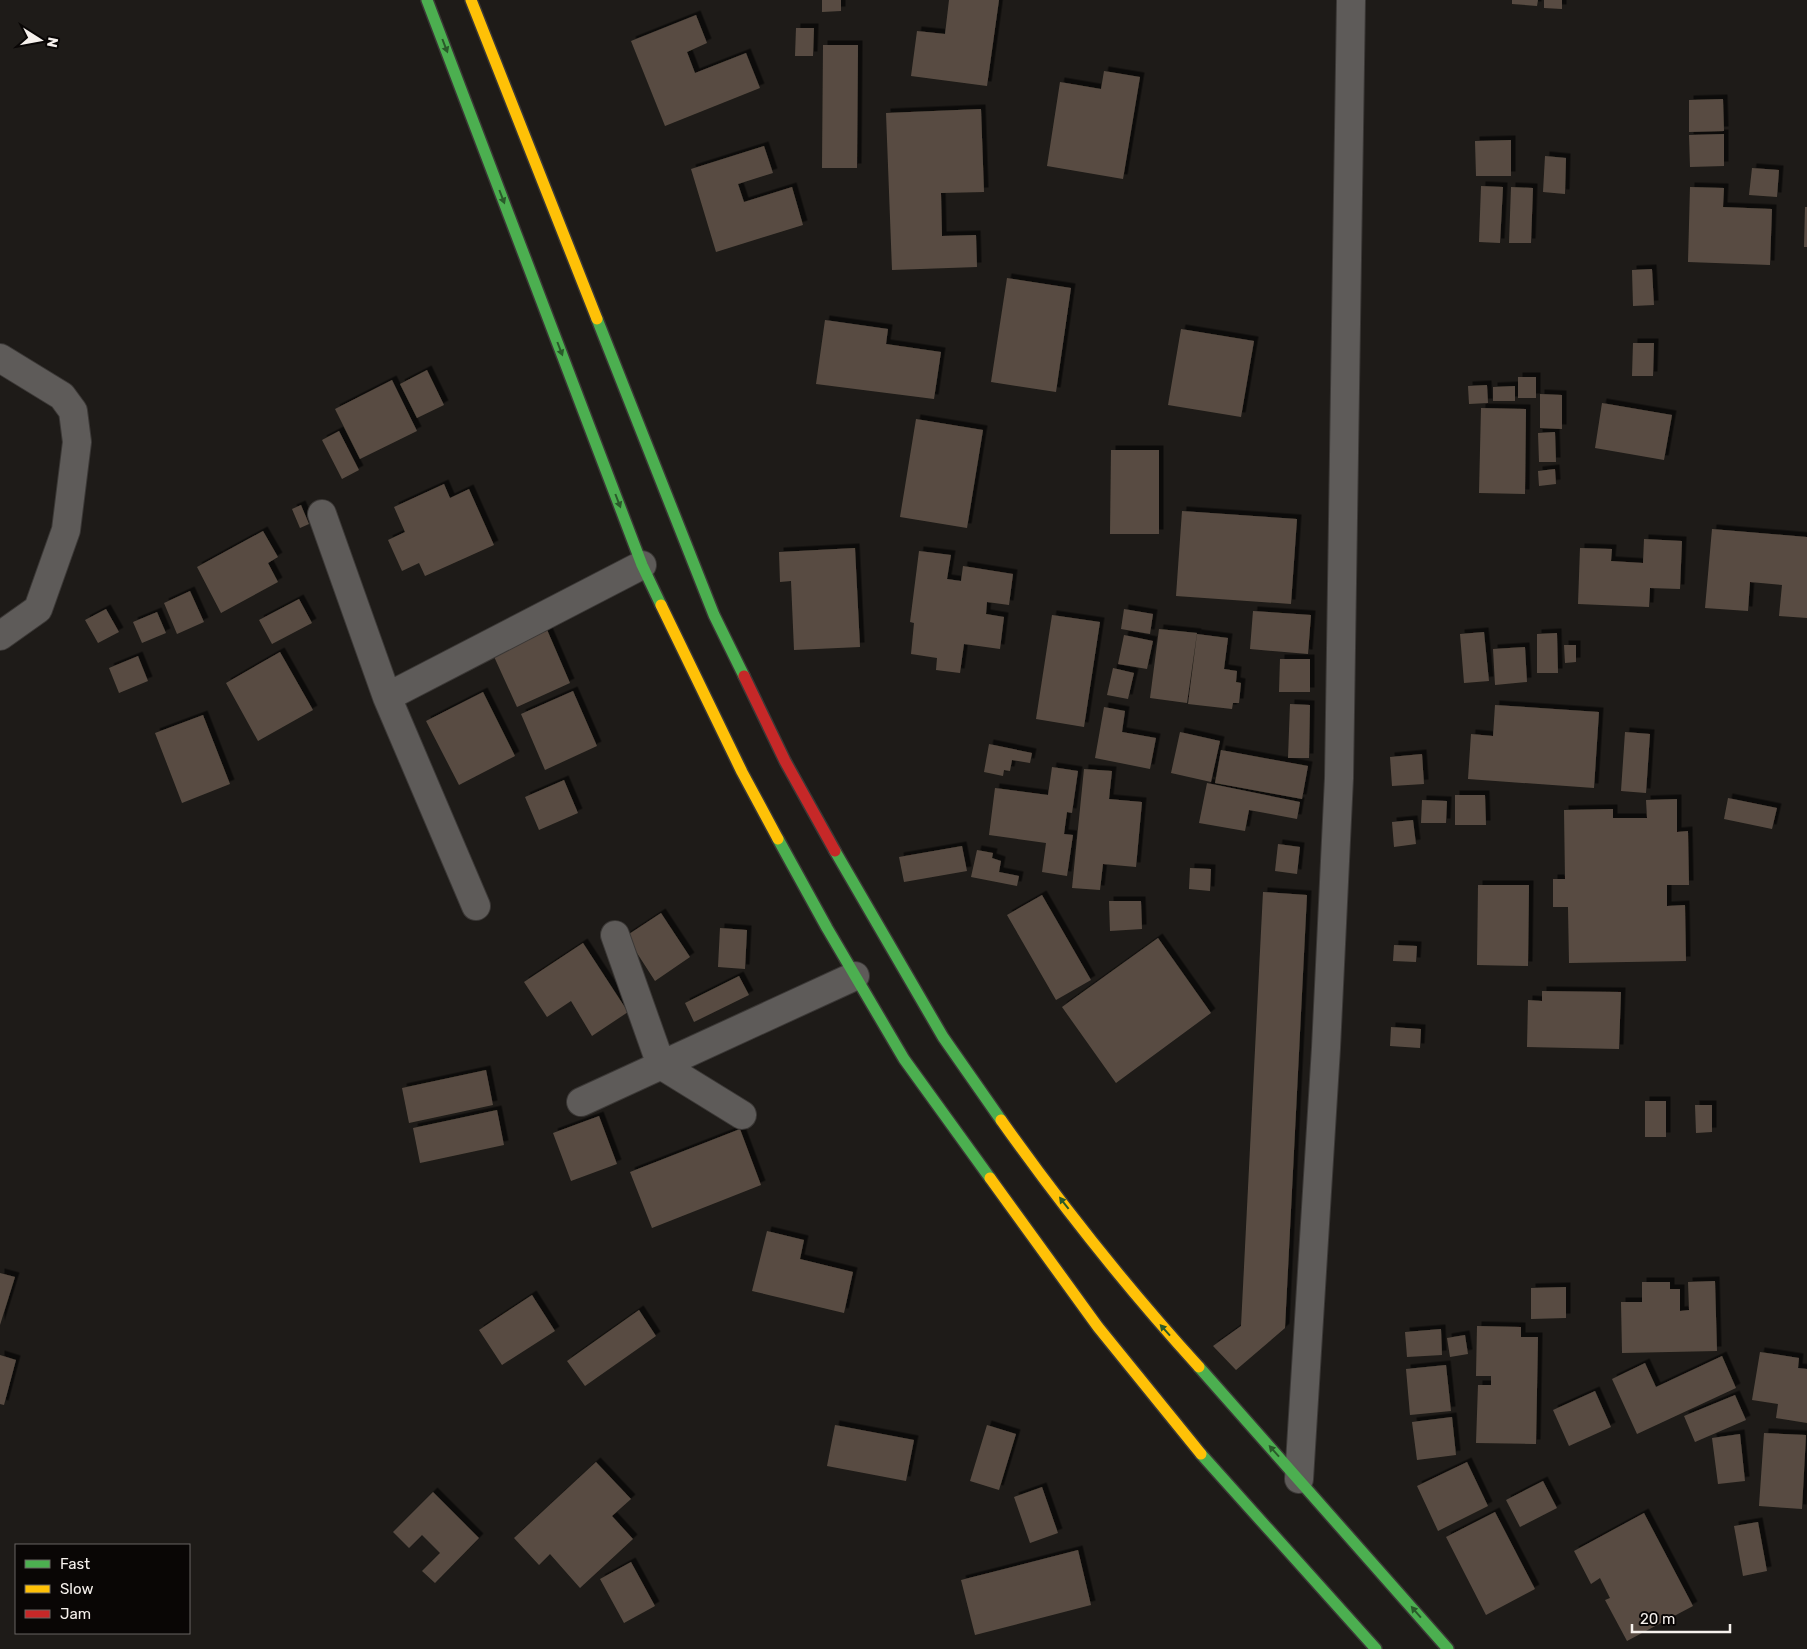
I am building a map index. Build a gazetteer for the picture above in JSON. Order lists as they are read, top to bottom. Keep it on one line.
{"legend":["Fast","Slow","Jam"],"scale_bar":"20 m","north":"right"}
